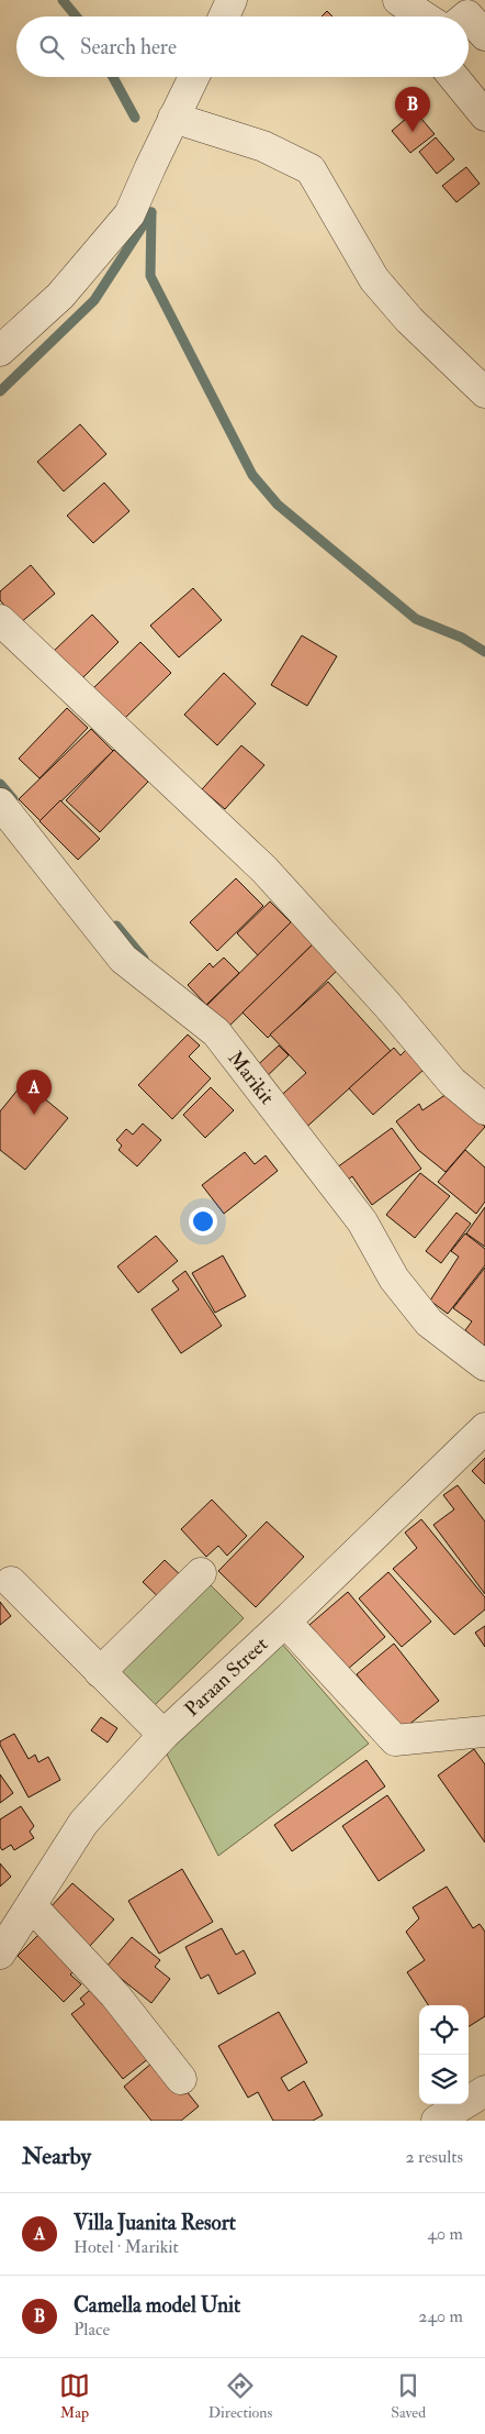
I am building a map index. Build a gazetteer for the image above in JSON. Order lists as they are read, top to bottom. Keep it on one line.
{"streets":{"street":["Marikit","Paraan Street"]},"page":{"search":"Search here","pins":["B","A"],"heading":["Nearby","2 results"],"list":[{"mark":"A","name":"Villa Juanita Resort","note":"Hotel · Marikit","value":"40 m"},{"mark":"B","name":"Camella model Unit","note":"Place","value":"240 m"}],"nav":["Map","Directions","Saved"]}}
